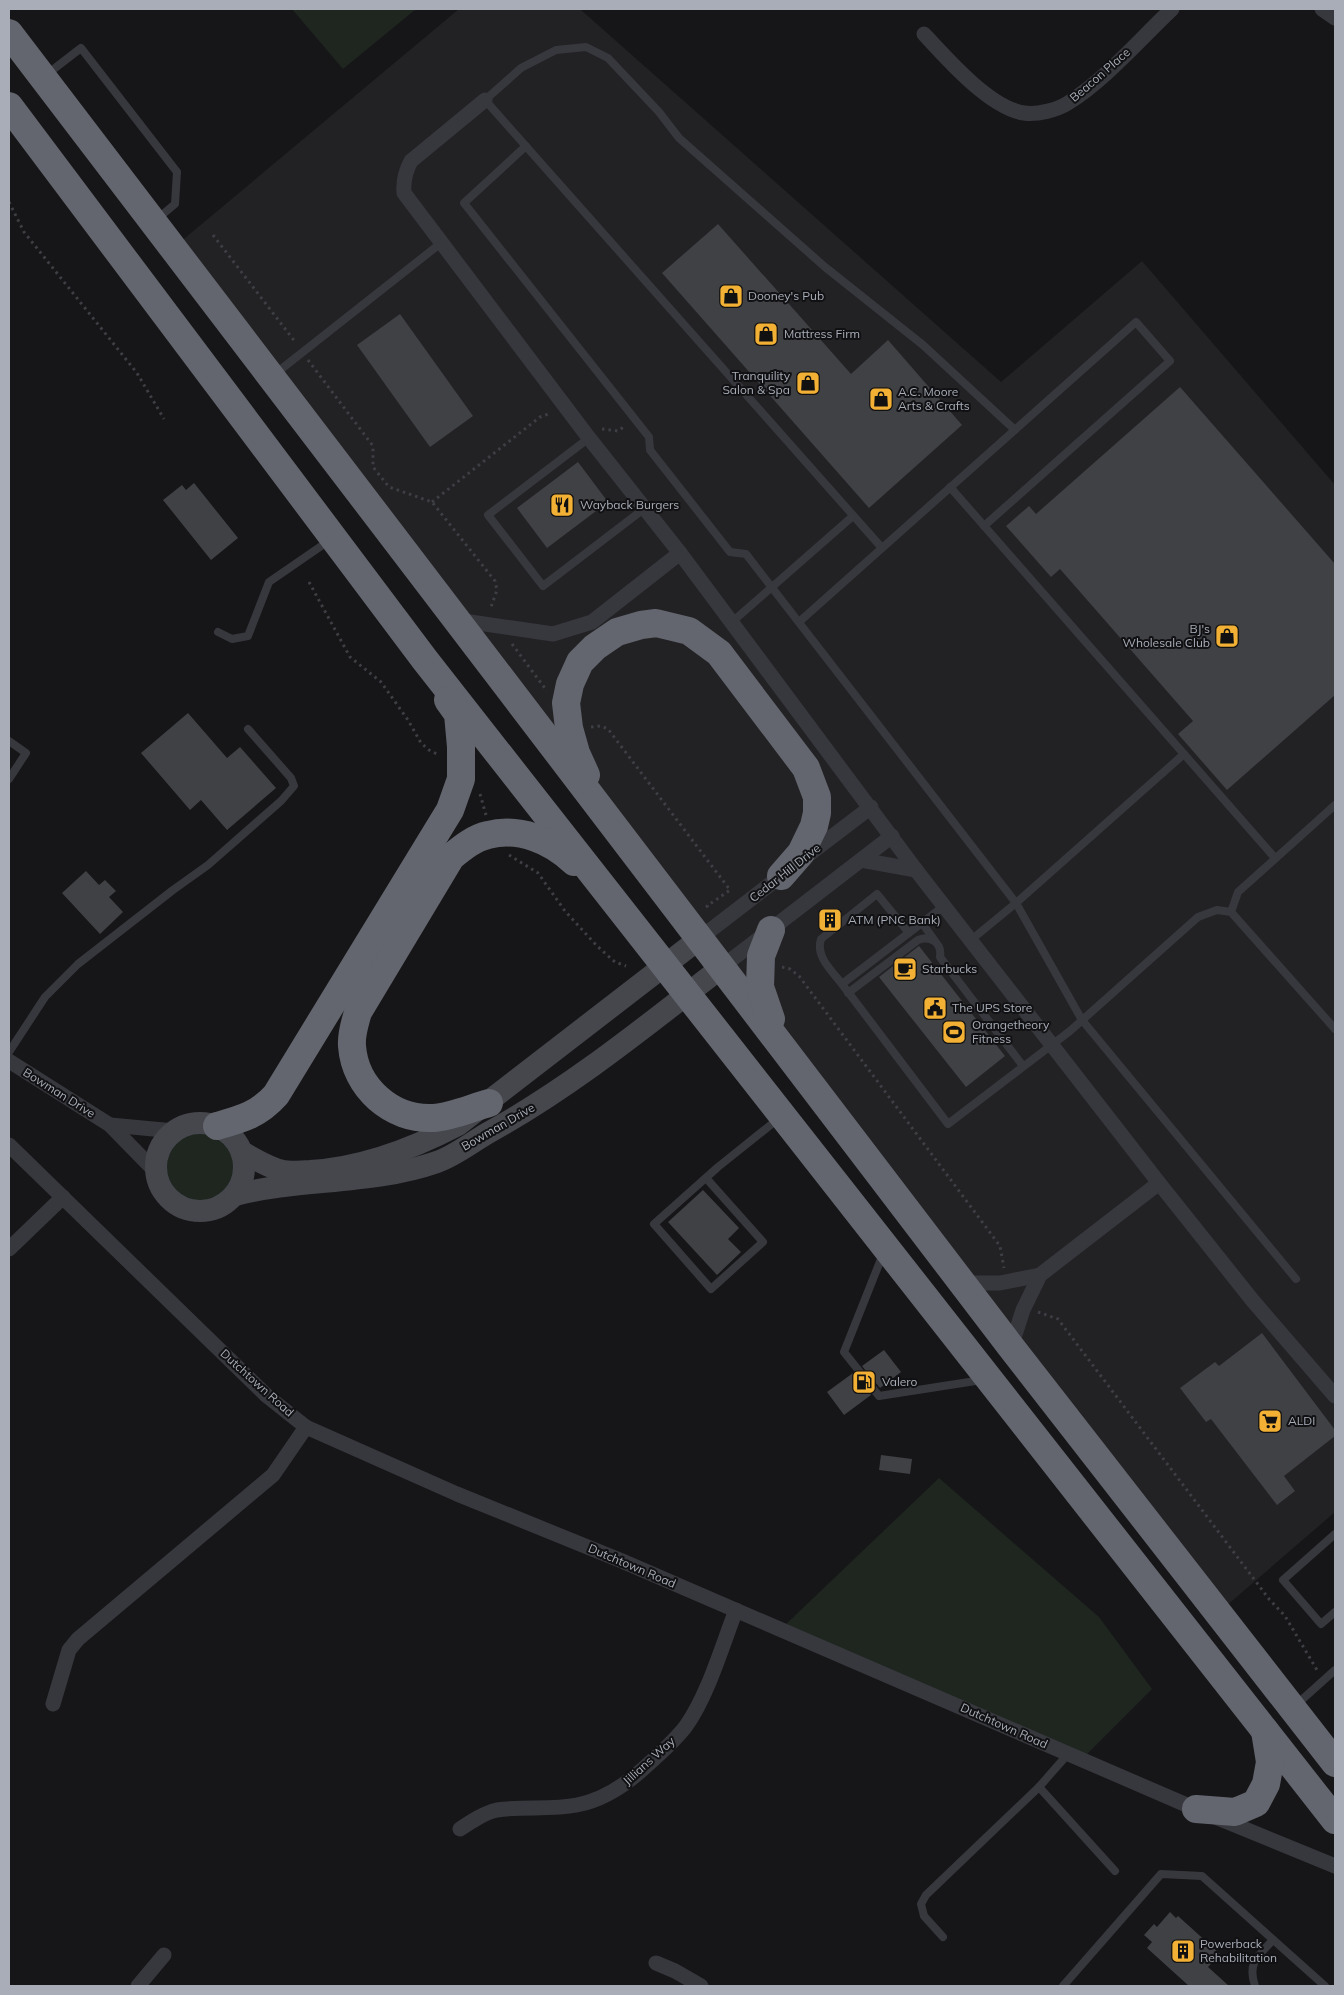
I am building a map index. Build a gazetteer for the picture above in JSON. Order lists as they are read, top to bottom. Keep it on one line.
{"streets":{"street":["Beacon Place","Cedar Hill Drive","Bowman Drive","Dutchtown Road","Jillians Way"]},"crossings":[["Cedar Hill Drive","Bowman Drive"],["Dutchtown Road","Jillians Way"]],"places":{"shop":["Dooney's Pub","Mattress Firm","Tranquility Salon & Spa","A.C. Moore Arts & Crafts","BJ's Wholesale Club"],"restaurant":["Wayback Burgers"],"building":["ATM (PNC Bank)","Powerback Rehabilitation"],"cafe":["Starbucks"],"public building":["The UPS Store"],"sports":["Orangetheory Fitness"],"fuel station":["Valero"],"supermarket":["ALDI"]}}
